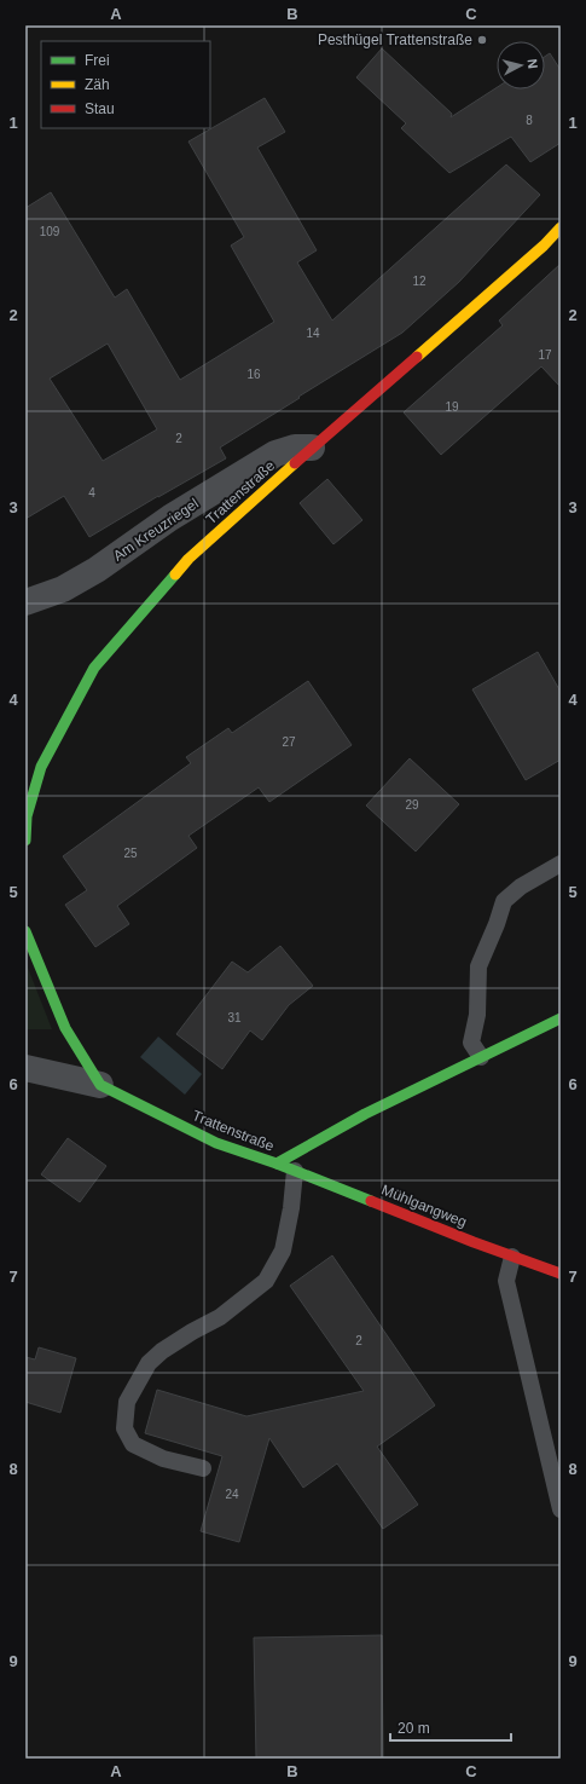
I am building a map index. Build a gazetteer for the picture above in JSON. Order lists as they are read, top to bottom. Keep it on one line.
{"streets":{"street":["Trattenstraße","Am Kreuzriegel","Mühlgangweg"]},"crossings":[["Trattenstraße","Am Kreuzriegel"],["Trattenstraße","Mühlgangweg"]],"places":["Pesthügel Trattenstraße"],"house_numbers":["8","109","12","14","17","16","19","2","4","27","29","25","31","2","24"],"legend":["Frei","Zäh","Stau"],"scale_bar":"20 m","north":"right","grid":{"columns":["A","B","C"],"rows":["1","2","3","4","5","6","7","8","9"]}}
